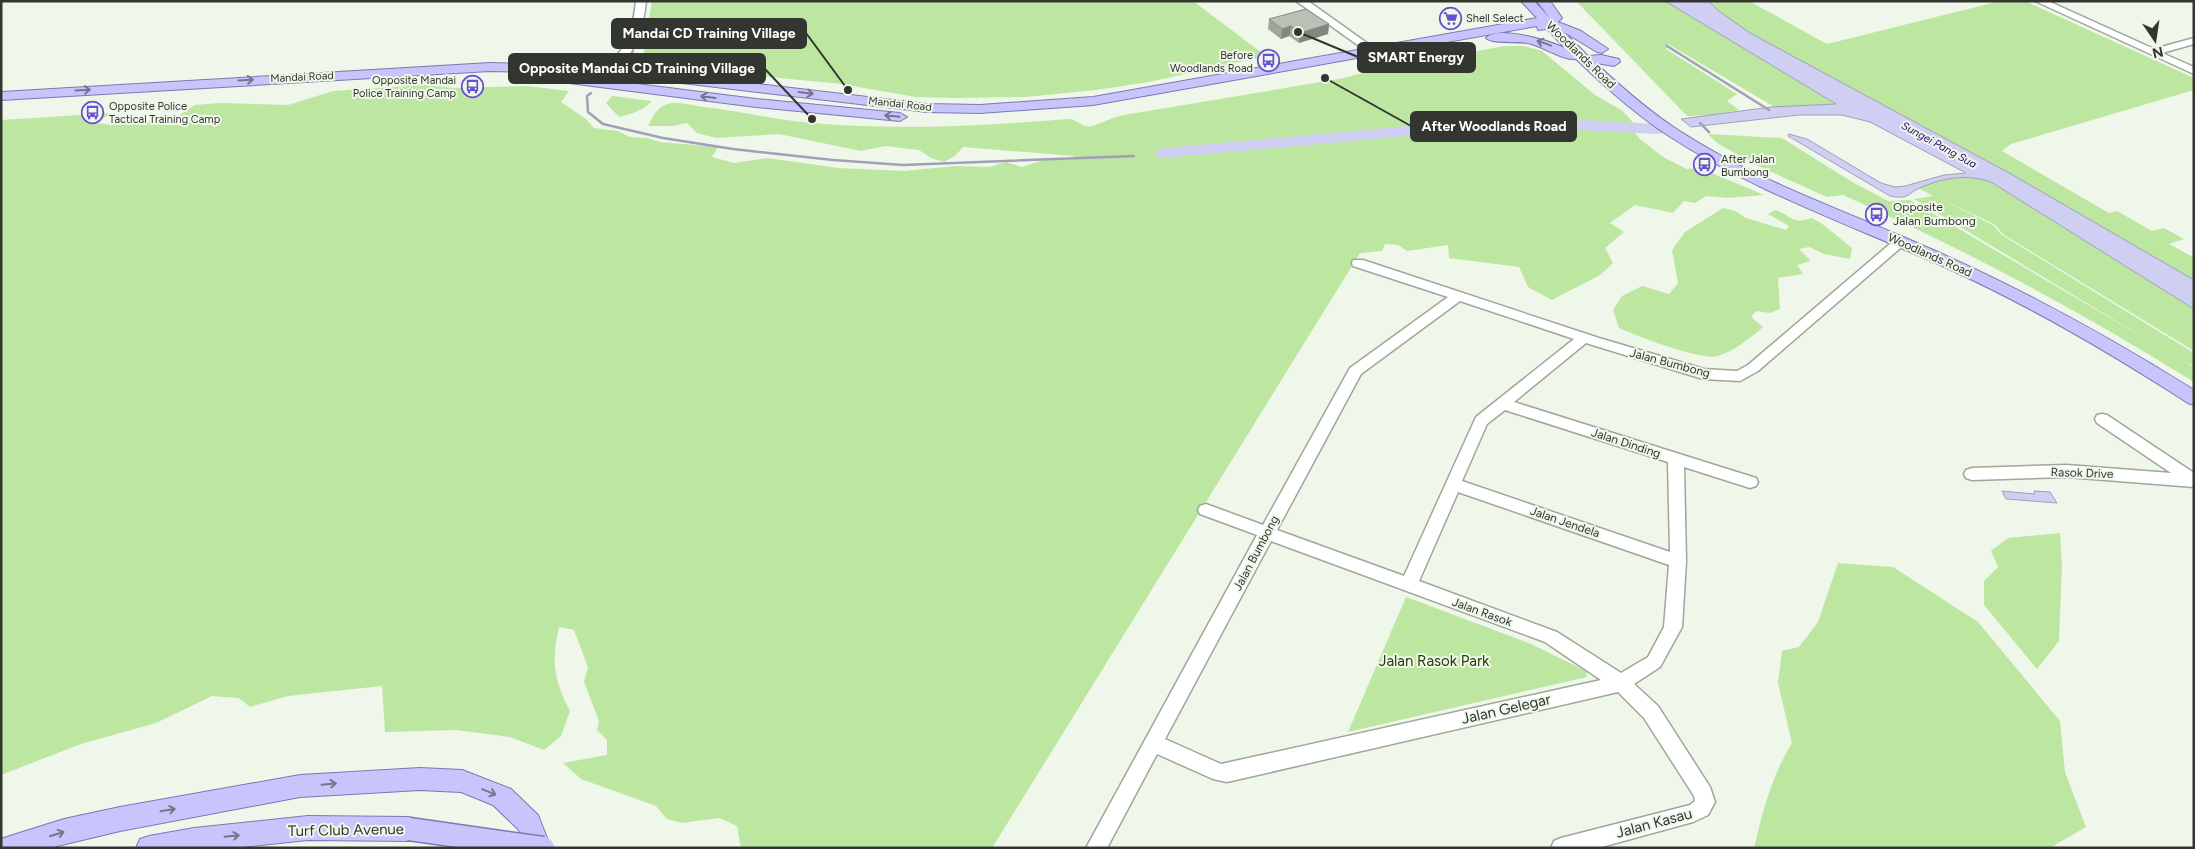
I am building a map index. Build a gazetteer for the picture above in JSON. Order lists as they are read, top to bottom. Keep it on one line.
{"streets":{"main road":["Woodlands Road","Mandai Road","Turf Club Avenue"],"street":["Jalan Bumbong","Jalan Dinding","Rasok Drive","Jalan Jendela","Jalan Rasok","Jalan Gelegar","Jalan Kasau"]},"crossings":[["Woodlands Road","Jalan Bumbong"],["Jalan Bumbong","Jalan Rasok"],["Jalan Bumbong","Jalan Gelegar"],["Jalan Dinding","Jalan Gelegar"],["Jalan Jendela","Jalan Gelegar"],["Jalan Rasok","Jalan Gelegar"],["Jalan Rasok","Jalan Kasau"]],"water":["Sungei Pang Sua"],"parks":["Jalan Rasok Park"],"places":{"supermarket":["Shell Select"],"other":["SMART Energy","After Woodlands Road","Mandai CD Training Village","Opposite Mandai CD Training Village"],"bus stop":["Before Woodlands Road","Opposite Mandai Police Training Camp","Opposite Police Tactical Training Camp","After Jalan Bumbong","Opposite Jalan Bumbong"]},"north":"bottom"}
